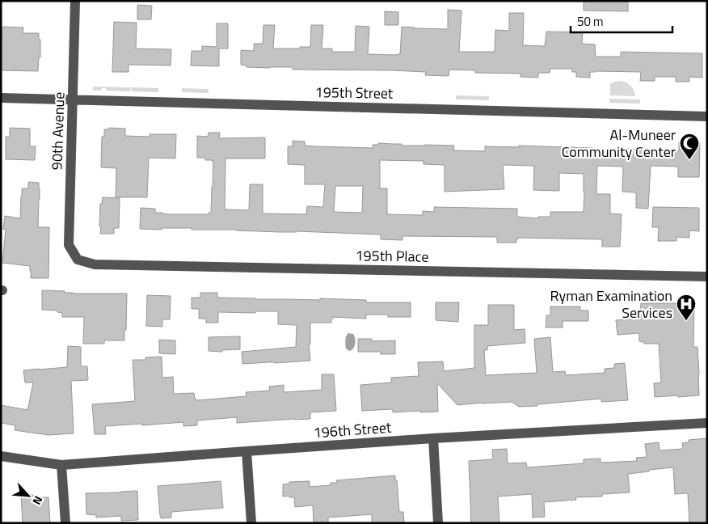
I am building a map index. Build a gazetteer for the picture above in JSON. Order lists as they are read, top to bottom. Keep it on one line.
{"streets":{"street":["195th Street","90th Avenue","195th Place","196th Street"]},"crossings":[["195th Street","90th Avenue"],["90th Avenue","195th Place"]],"places":{"mosque":["Al-Muneer Community Center"],"hospital":["Ryman Examination Services"]},"scale_bar":"50 m","north":"bottom right"}
